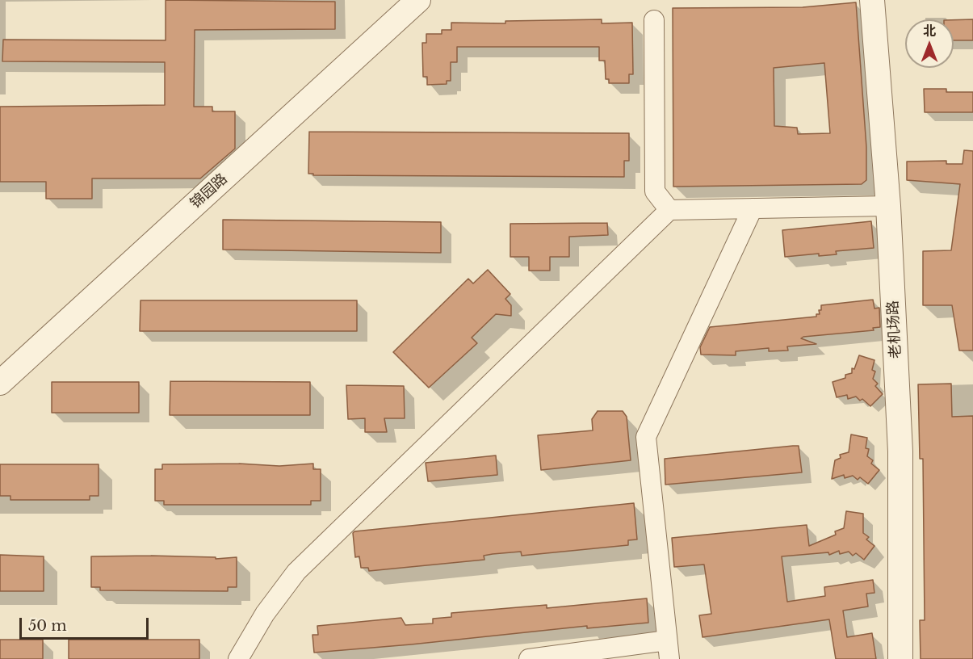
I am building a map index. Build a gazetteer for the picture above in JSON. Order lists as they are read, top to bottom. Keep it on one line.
{"streets":{"street":["锦园路","老机场路"]},"scale_bar":"50 m","north":"top"}
